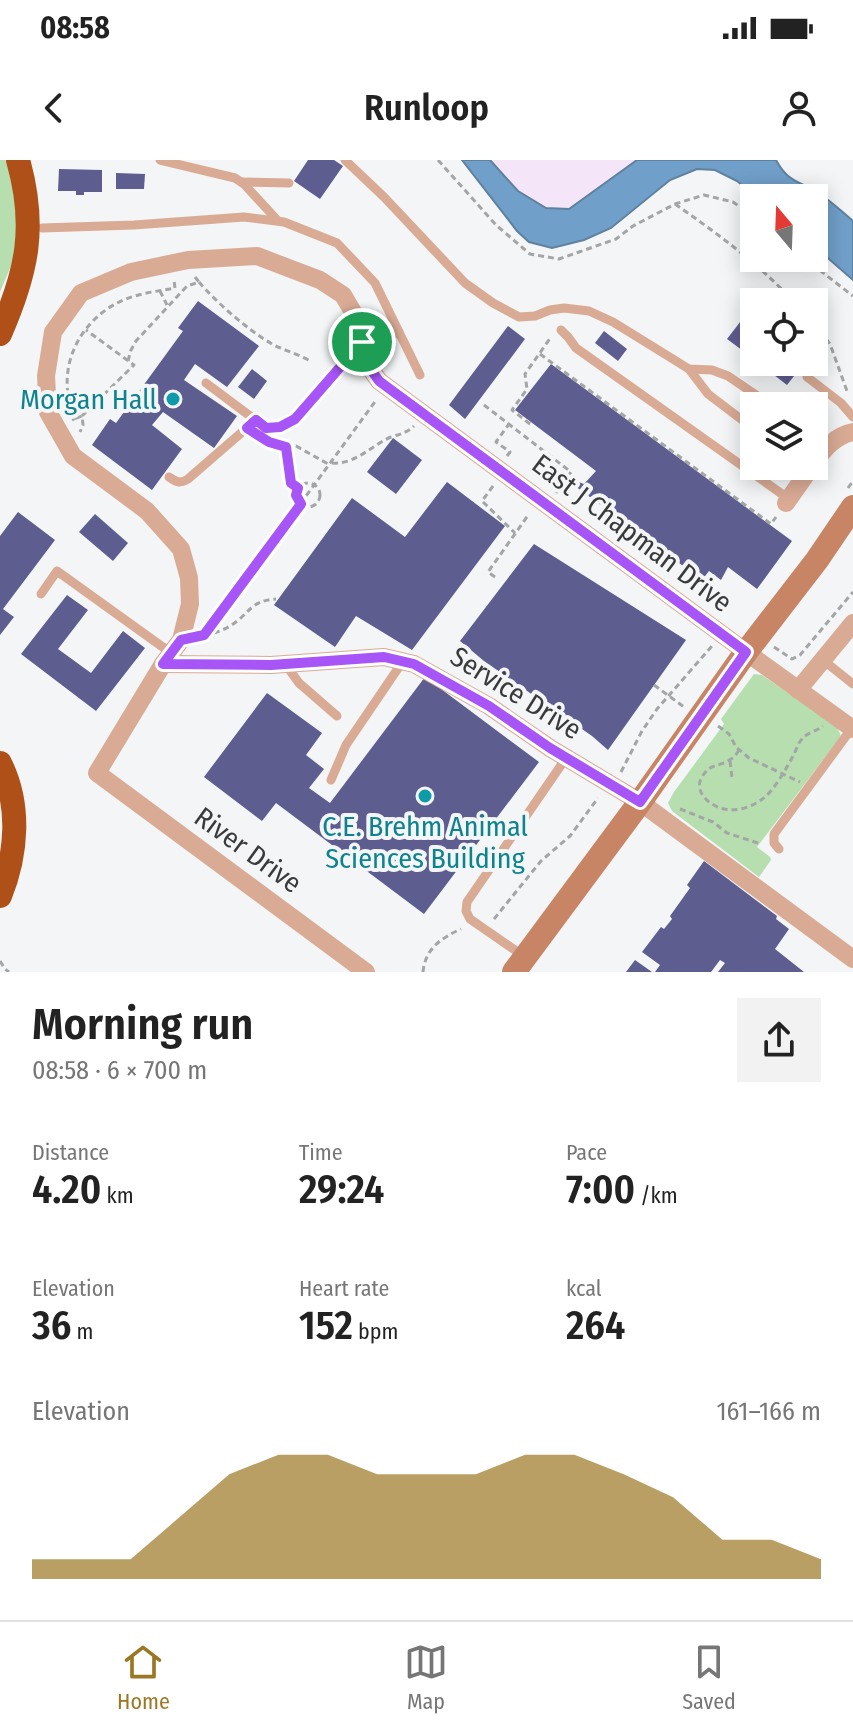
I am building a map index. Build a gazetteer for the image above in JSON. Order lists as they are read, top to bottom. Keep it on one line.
{"streets":{"street":["East J Chapman Drive","Service Drive","River Drive"]},"crossings":[["Service Drive","River Drive"]],"places":["Morgan Hall","C.E. Brehm Animal Sciences Building"],"north":"top","page":{"status":"08:58","header":"Runloop","heading":["Morning run","08:58 · 6 × 700 m"],"stats":[["Distance","4.20 km"],["Time","29:24"],["Pace","7:00 /km"],["Elevation","36 m"],["Heart rate","152 bpm"],["kcal","264"]],"chart":["Elevation","161–166 m"],"tabs":["Home","Map","Saved"]}}
